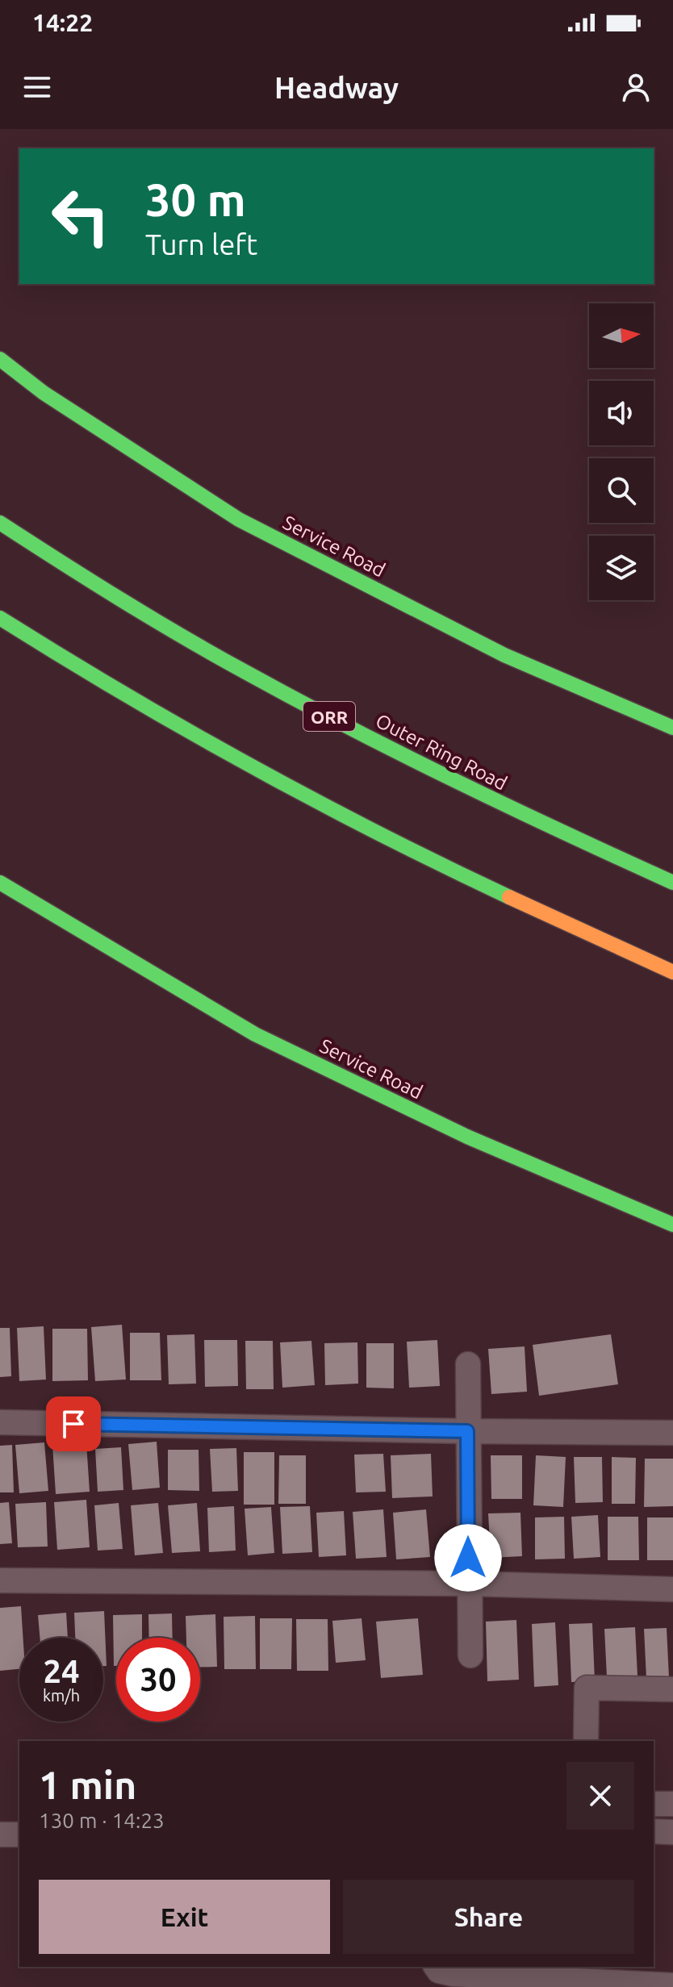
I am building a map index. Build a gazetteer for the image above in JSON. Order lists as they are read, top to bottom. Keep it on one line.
{"streets":{"main road":["Service Road","ORR","Outer Ring Road"]},"north":"right","page":{"status":"14:22","header":"Headway","turn":["30 m","Turn left"],"speed":"24 km/h","limit":"30","heading":["1 min","130 m · 14:23"],"buttons":["Exit","Share"]}}
